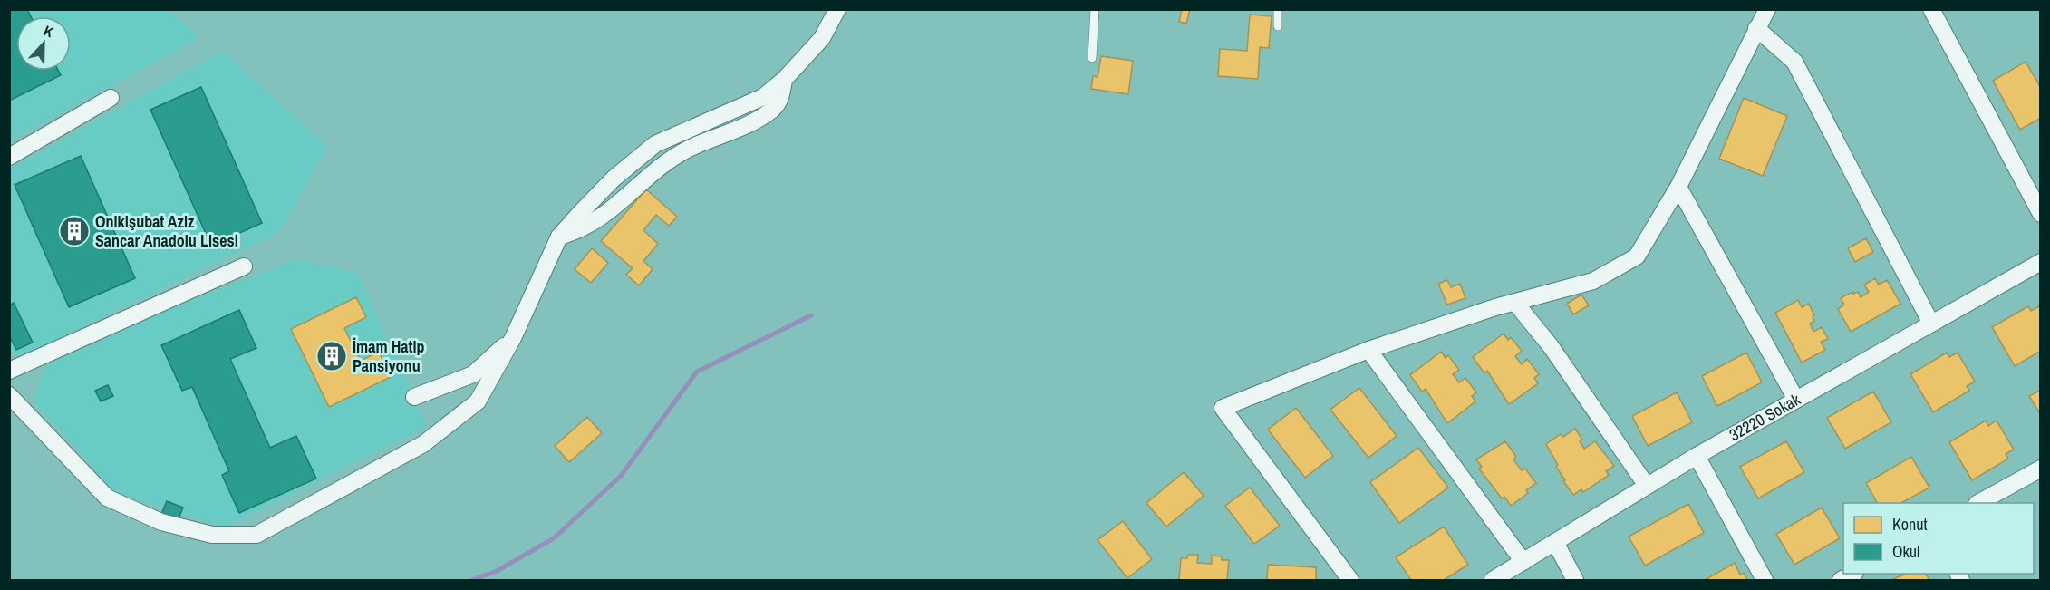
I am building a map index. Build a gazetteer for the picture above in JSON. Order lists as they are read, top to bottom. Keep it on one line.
{"streets":{"street":["32220 Sokak"]},"places":{"building":["Onikişubat Aziz Sancar Anadolu Lisesi","İmam Hatip Pansiyonu"]},"legend":["Konut","Okul"],"north":"top"}
